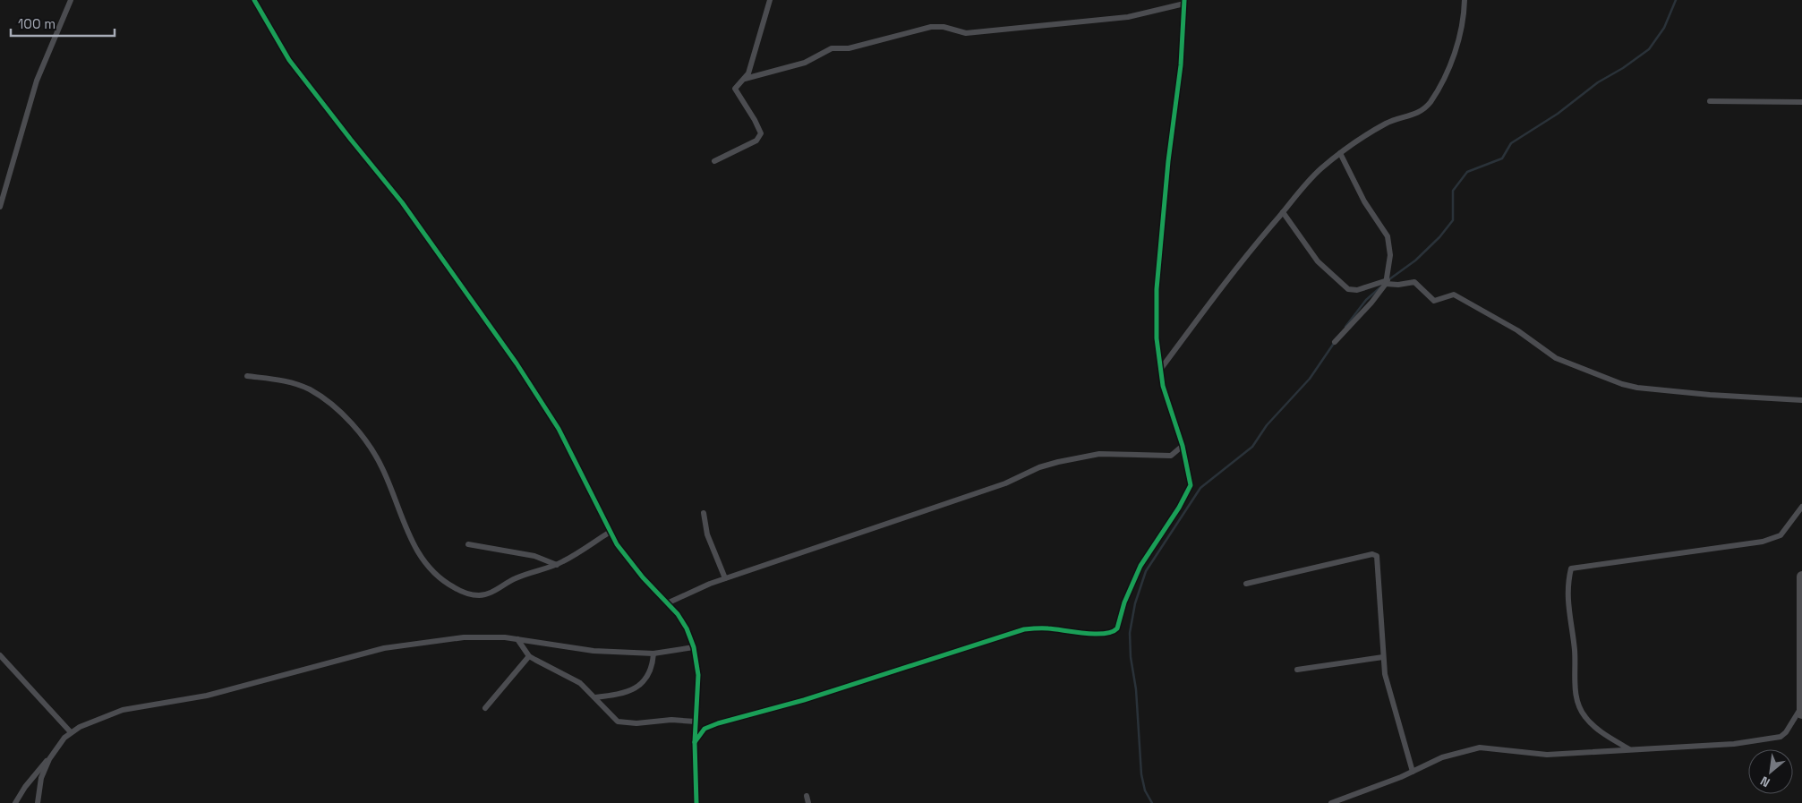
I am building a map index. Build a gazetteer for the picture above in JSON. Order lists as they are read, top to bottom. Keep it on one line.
{"scale_bar":"100 m","north":"bottom left"}
